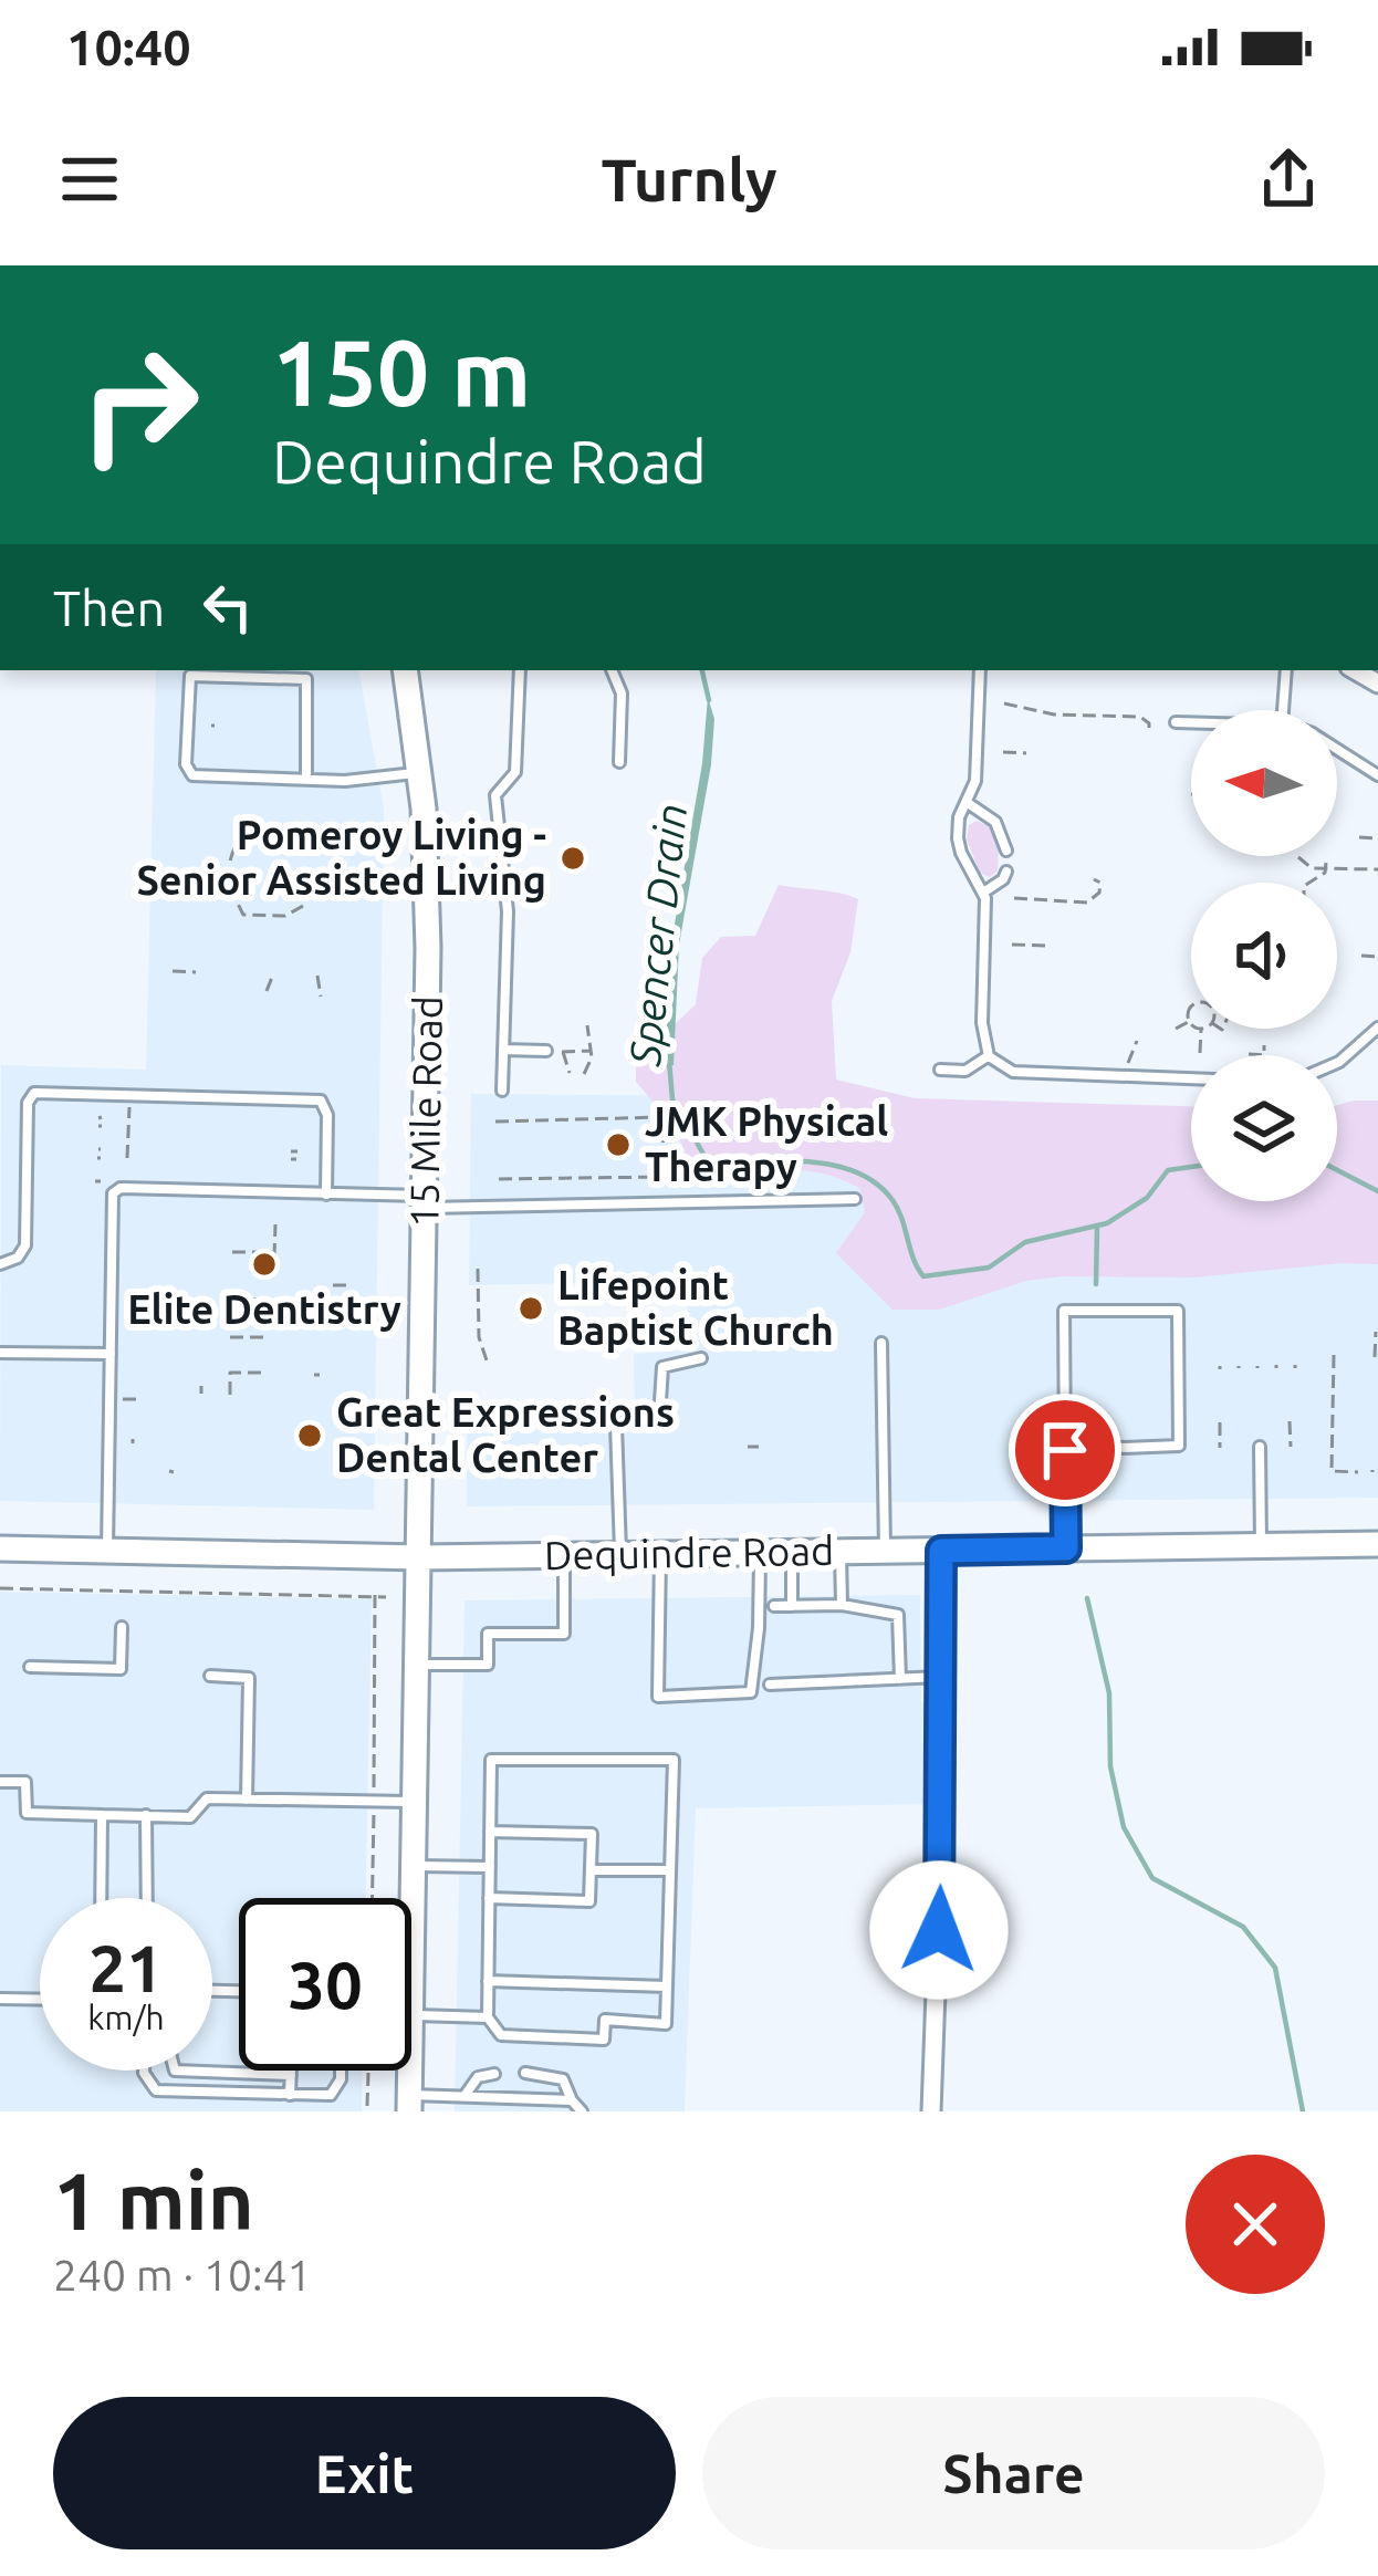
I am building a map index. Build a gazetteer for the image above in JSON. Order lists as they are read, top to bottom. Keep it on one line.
{"streets":{"main road":["15 Mile Road","Dequindre Road"]},"crossings":[["15 Mile Road","Dequindre Road"]],"water":["Spencer Drain"],"places":["Pomeroy Living - Senior Assisted Living","JMK Physical Therapy","Elite Dentistry","Lifepoint Baptist Church","Great Expressions Dental Center"],"north":"left","page":{"status":"10:40","header":"Turnly","turn":["150 m","Dequindre Road"],"then":"Then","speed":"21 km/h","limit":"30","heading":["1 min","240 m · 10:41"],"buttons":["Exit","Share"]}}
